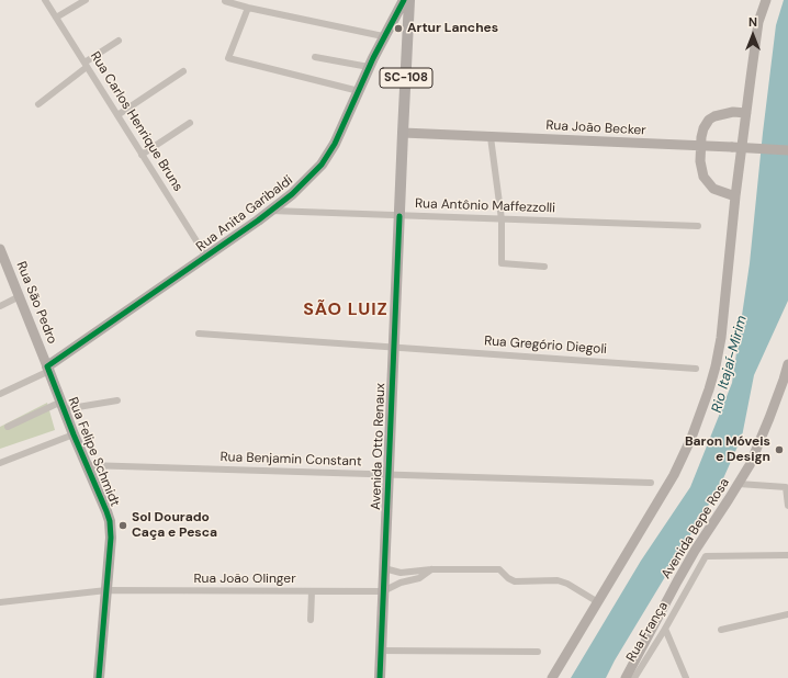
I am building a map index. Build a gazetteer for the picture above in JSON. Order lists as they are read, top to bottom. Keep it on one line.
{"streets":{"main road":["SC-108","Rua João Becker","Rua Anita Garibaldi","Rua São Pedro","Avenida Otto Renaux","Rua Felipe Schmidt","Avenida Bepe Rosa"],"street":["Rua Carlos Henrique Bruns","Rua Antônio Maffezzolli","Rua Gregório Diegoli","Rua Benjamin Constant","Rua João Olinger","Rua França"]},"crossings":[["Rua Carlos Henrique Bruns","Rua Anita Garibaldi"],["Rua João Becker","Avenida Otto Renaux"],["Rua Antônio Maffezzolli","Rua Anita Garibaldi"],["Rua Antônio Maffezzolli","Avenida Otto Renaux"],["Rua Anita Garibaldi","Rua São Pedro"],["Rua Anita Garibaldi","Rua Felipe Schmidt"],["Rua São Pedro","Rua Felipe Schmidt"],["Rua Gregório Diegoli","Avenida Otto Renaux"],["Avenida Otto Renaux","Rua Benjamin Constant"],["Avenida Otto Renaux","Rua João Olinger"],["Rua Felipe Schmidt","Rua Benjamin Constant"],["Rua Felipe Schmidt","Rua João Olinger"]],"districts":["SÃO LUIZ"],"water":["Rio Itajaí-Mirim"],"places":["Artur Lanches","Baron Móveis e Design","Sol Dourado Caça e Pesca"],"north":"top"}
